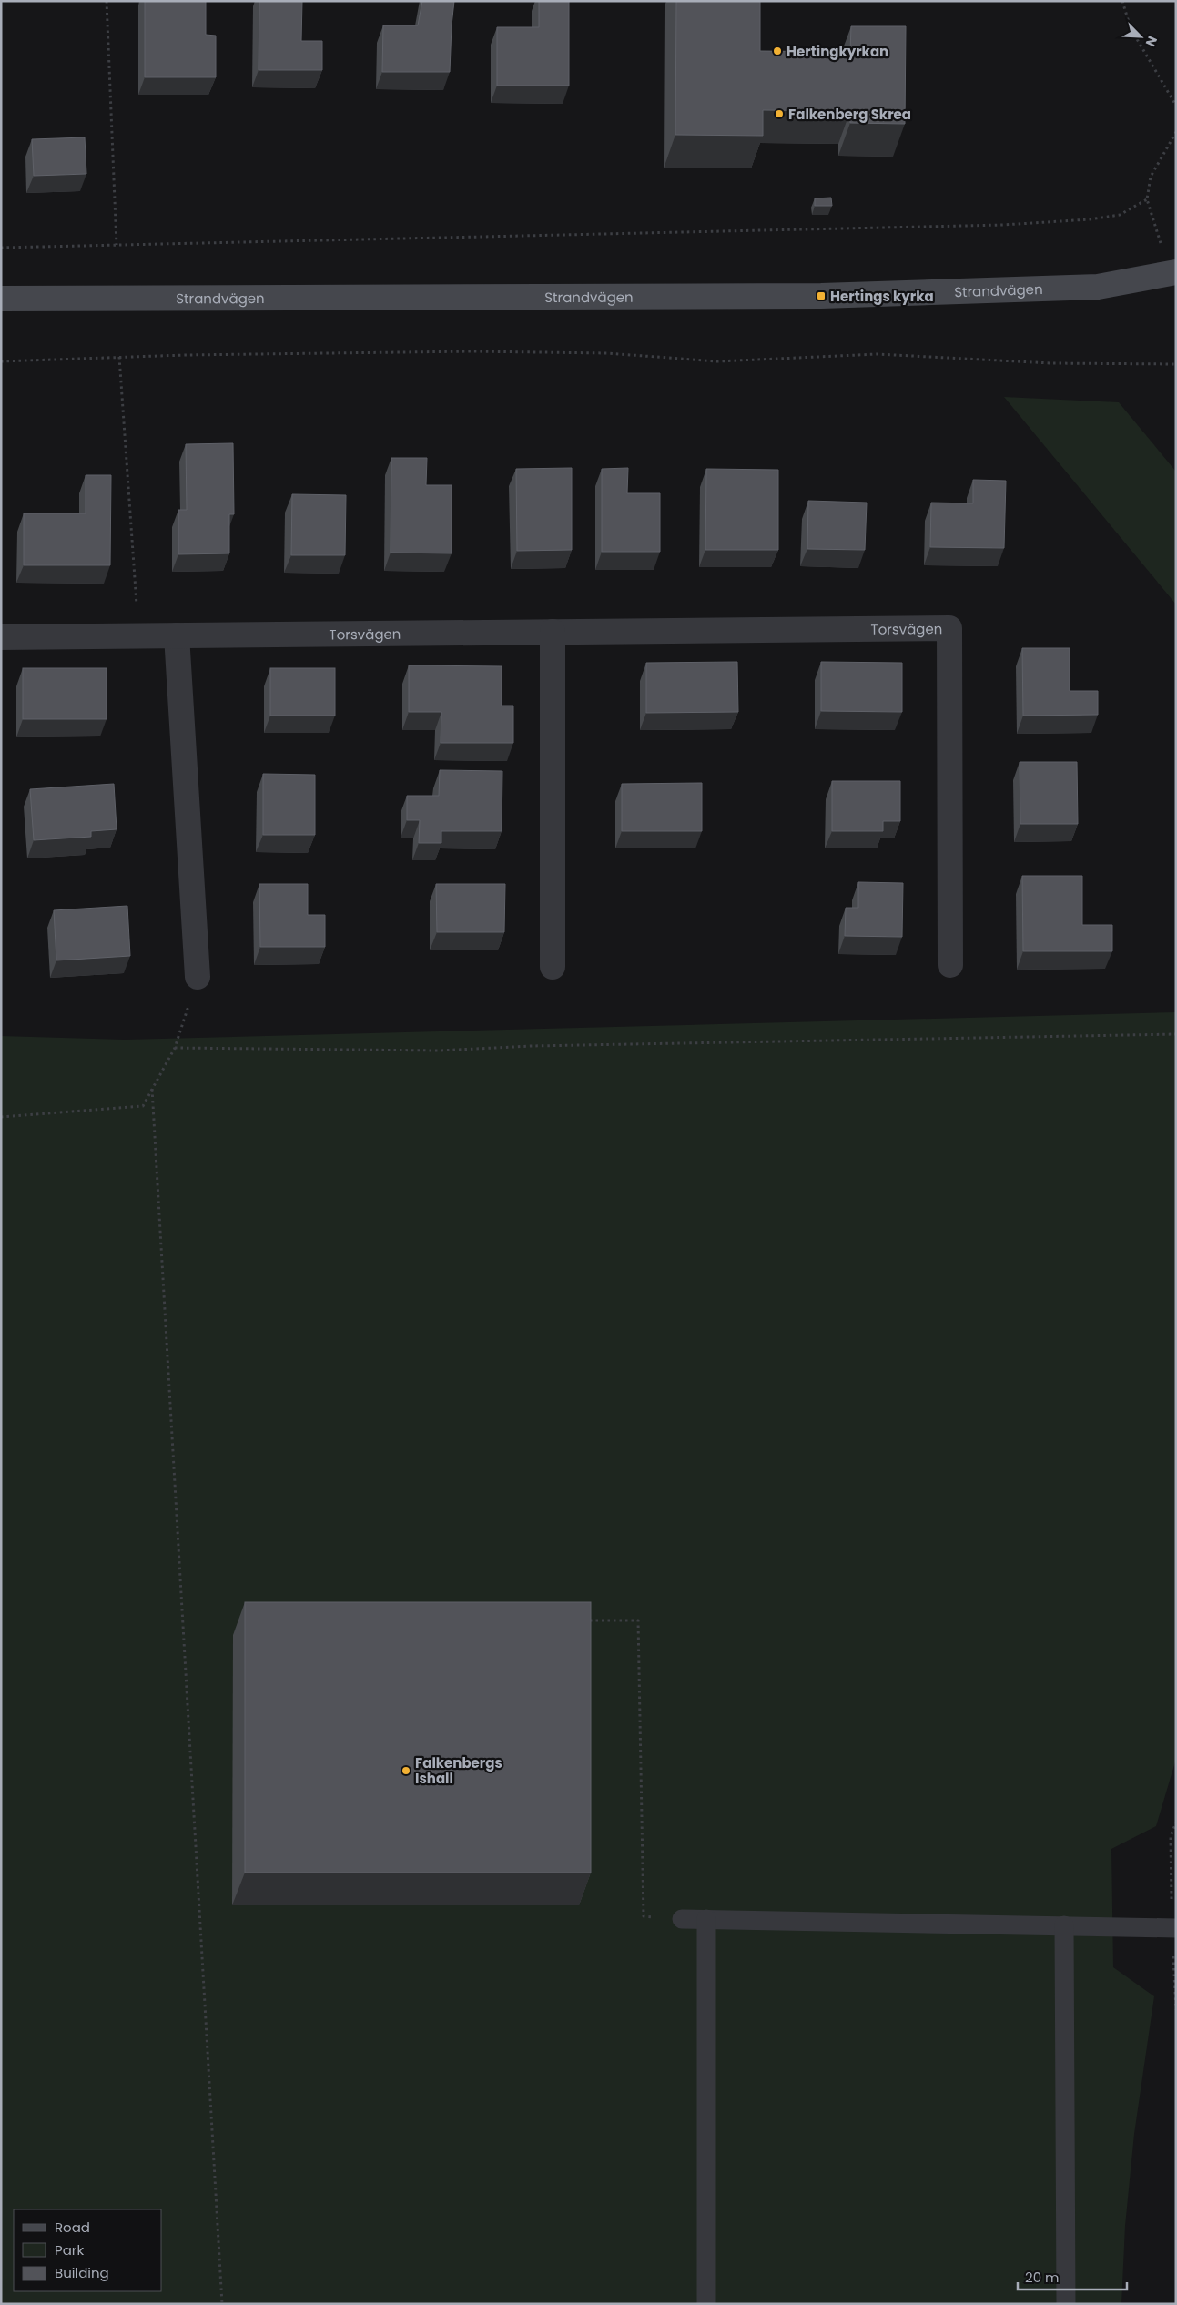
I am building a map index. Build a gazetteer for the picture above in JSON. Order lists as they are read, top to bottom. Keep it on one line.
{"streets":{"street":["Strandvägen","Torsvägen"]},"places":{"other":["Hertingkyrkan","Falkenberg Skrea","Falkenbergs Ishall"],"transit":["Hertings kyrka"]},"legend":["Road","Park","Building"],"scale_bar":"20 m","north":"bottom right"}
